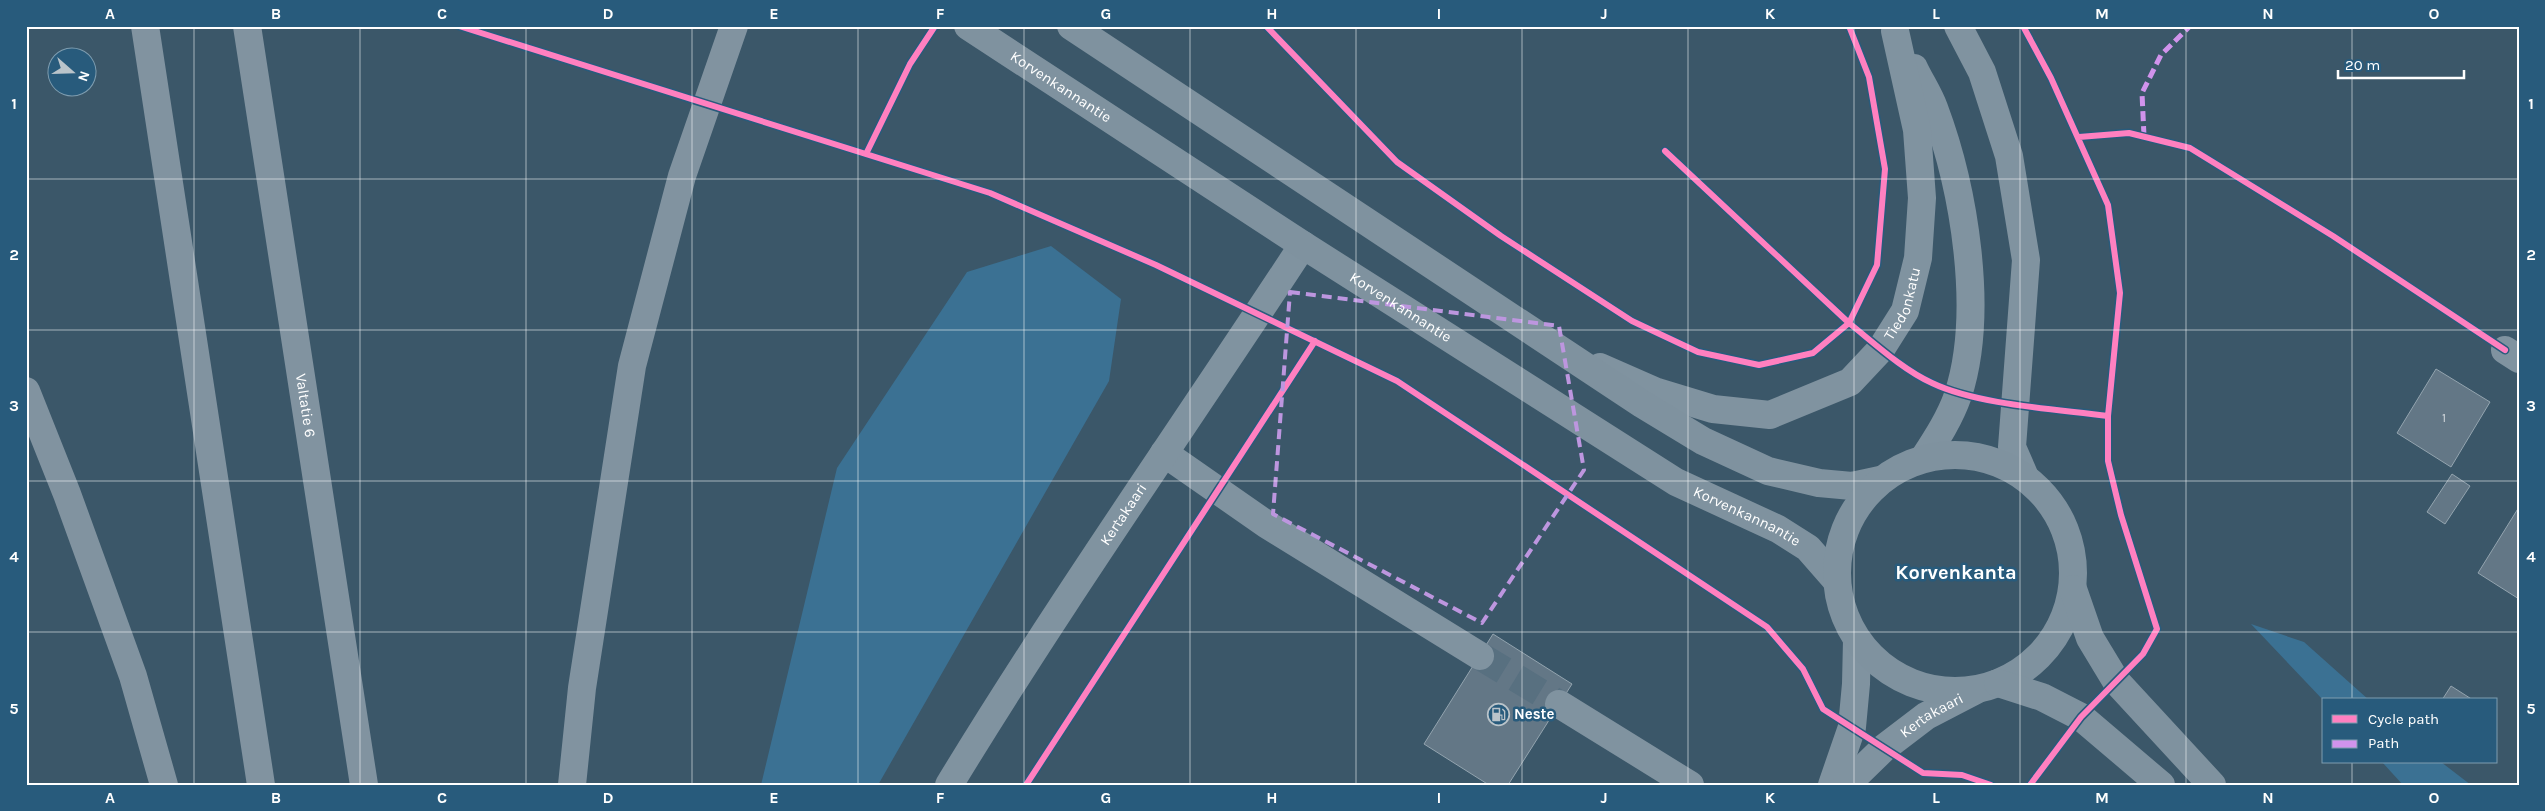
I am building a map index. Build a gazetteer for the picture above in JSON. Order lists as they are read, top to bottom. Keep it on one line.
{"streets":{"highway":["Valtatie 6"],"main road":["Korvenkannantie"],"street":["Tiedonkatu","Kertakaari"]},"crossings":[["Korvenkannantie","Kertakaari"]],"districts":["Korvenkanta"],"places":{"fuel station":["Neste"]},"house_numbers":["1"],"legend":["Cycle path","Path"],"scale_bar":"20 m","north":"right","grid":{"columns":["A","B","C","D","E","F","G","H","I","J","K","L","M","N","O"],"rows":["1","2","3","4","5"]}}
